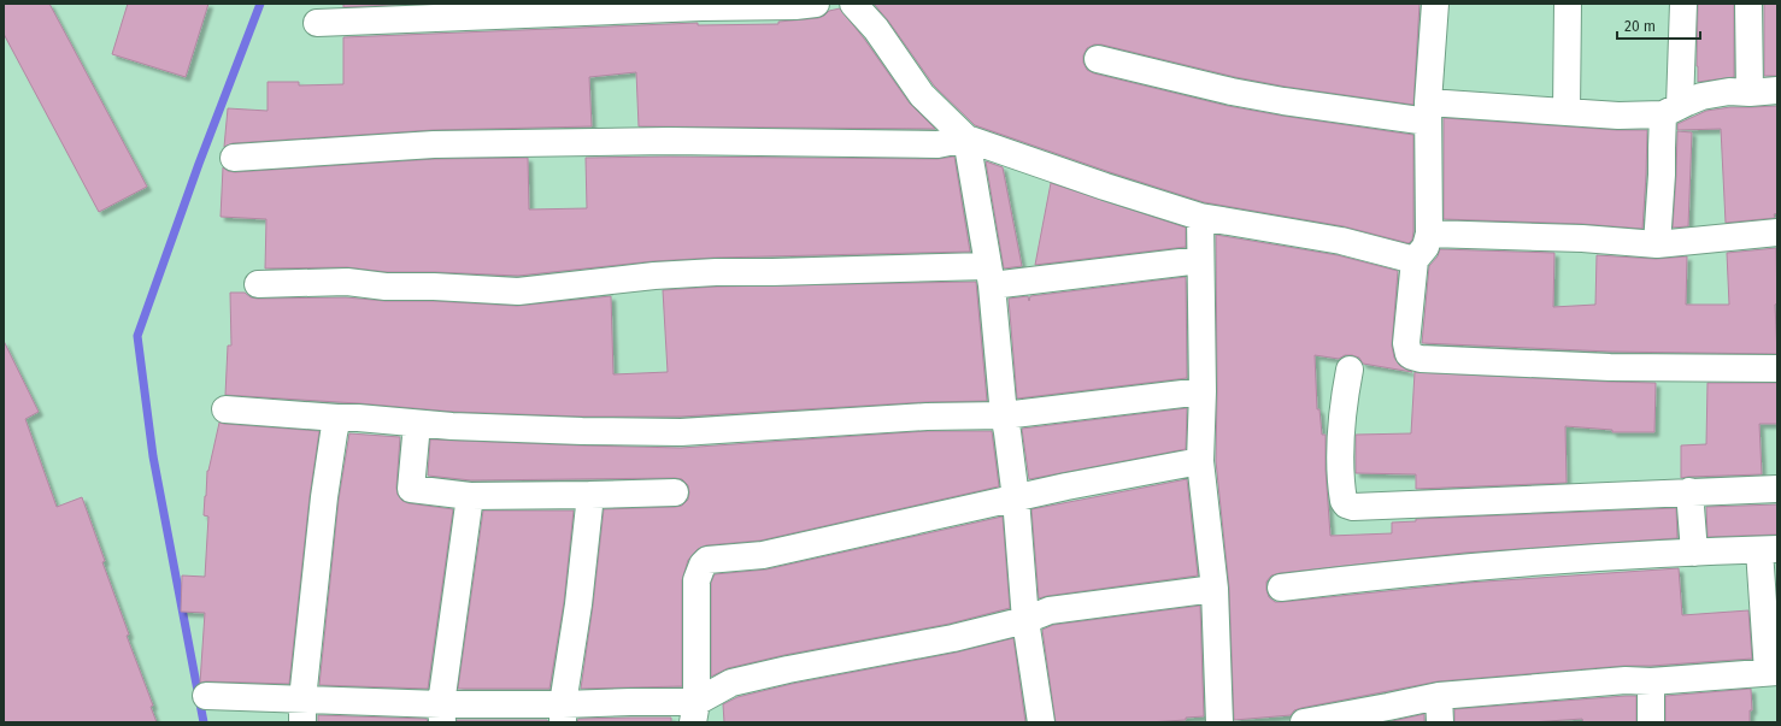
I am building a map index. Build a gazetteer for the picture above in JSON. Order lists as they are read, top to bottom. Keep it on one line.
{"scale_bar":"20 m"}
